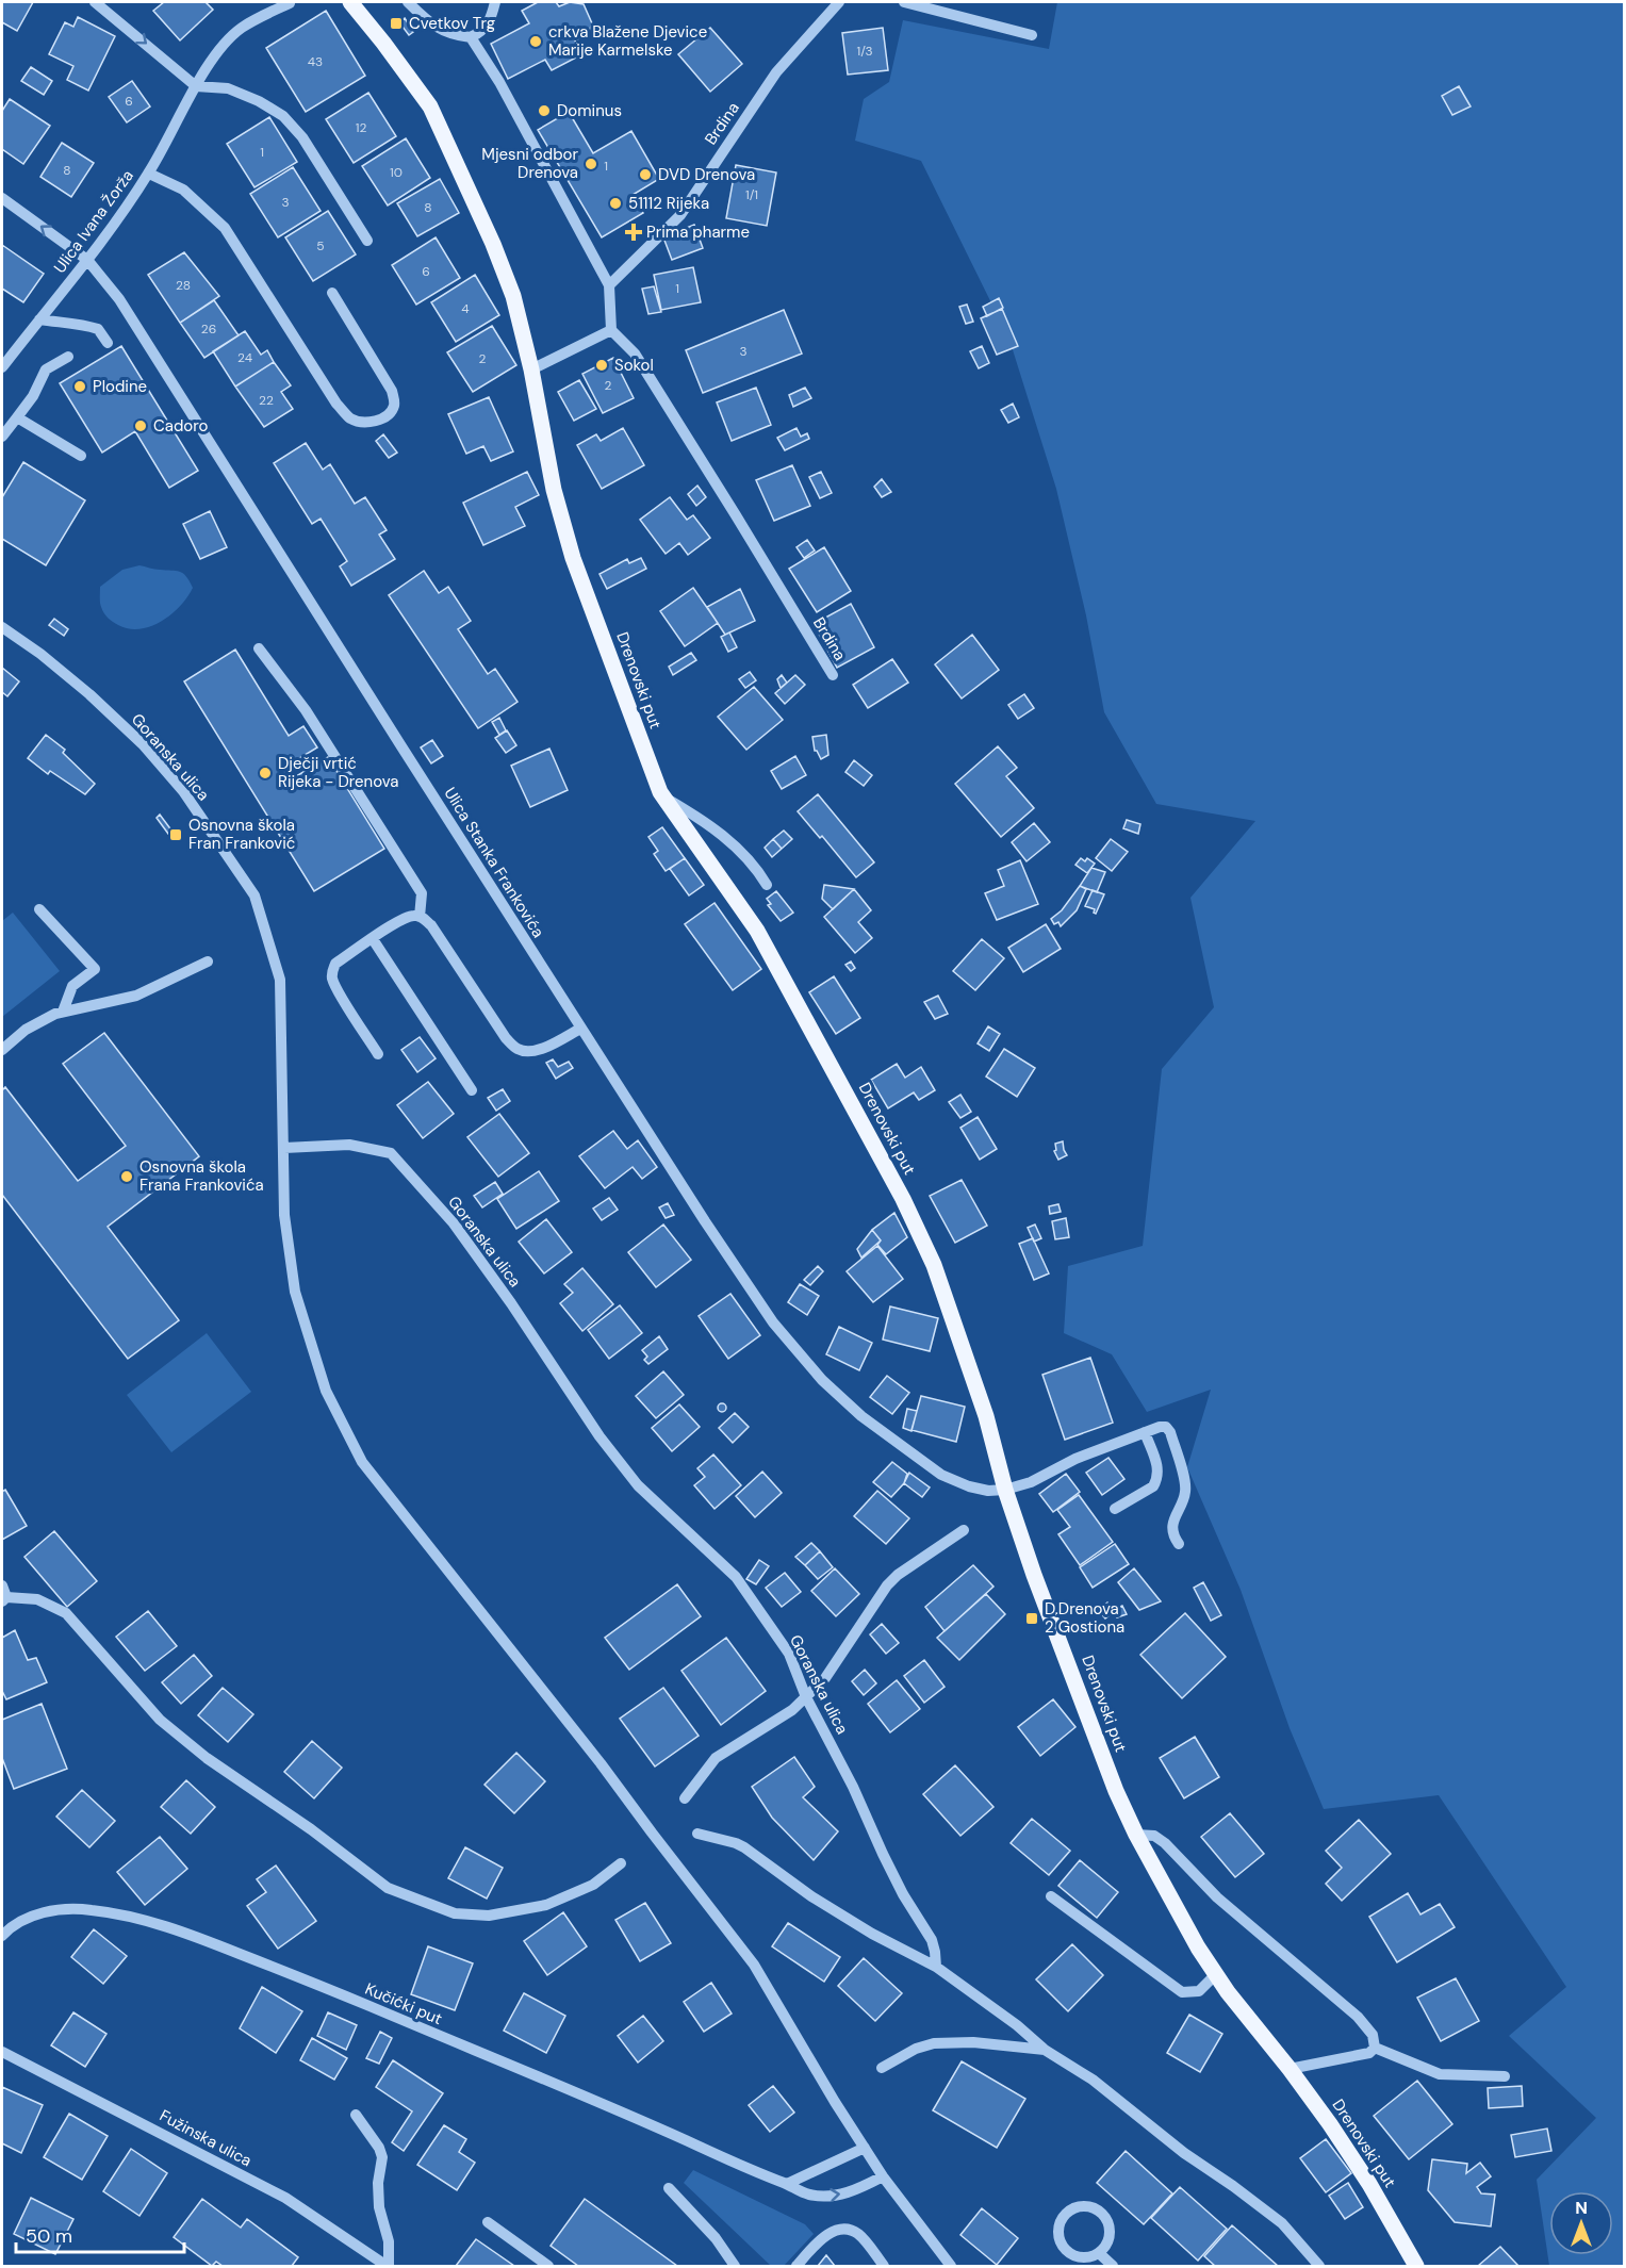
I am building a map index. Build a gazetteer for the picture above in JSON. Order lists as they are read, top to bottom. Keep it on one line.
{"streets":{"main road":["Drenovski put"],"street":["Brdina","Ulica Ivana Žorža","Goranska ulica","Ulica Stanka Frankovića","Kučićki put","Fužinska ulica"]},"crossings":[["Ulica Ivana Žorža","Ulica Stanka Frankovića"],["Drenovski put","Ulica Stanka Frankovića"]],"places":{"transit":["Cvetkov Trg","Osnovna škola Fran Franković","D.Drenova 2 Gostiona"],"other":["crkva Blažene Djevice Marije Karmelske","Dominus","Mjesni odbor Drenova","DVD Drenova","51112 Rijeka","Sokol","Plodine","Cadoro","Dječji vrtić Rijeka - Drenova","Osnovna škola Frana Frankovića"],"health":["Prima pharme"]},"house_numbers":["1/3","43","6","12","1","1","8","10","1/1","3","8","5","6","28","1","4","26","3","24","2","2","22"],"scale_bar":"50 m","north":"top"}
